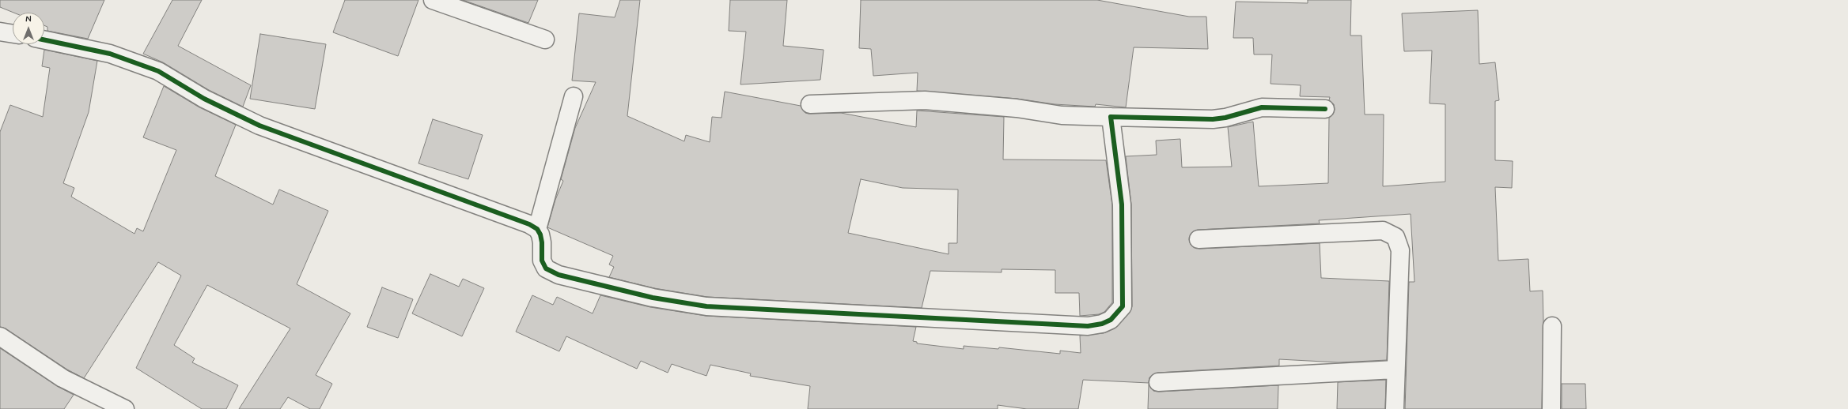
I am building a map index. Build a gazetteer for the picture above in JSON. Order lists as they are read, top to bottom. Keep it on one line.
{"north":"top"}
